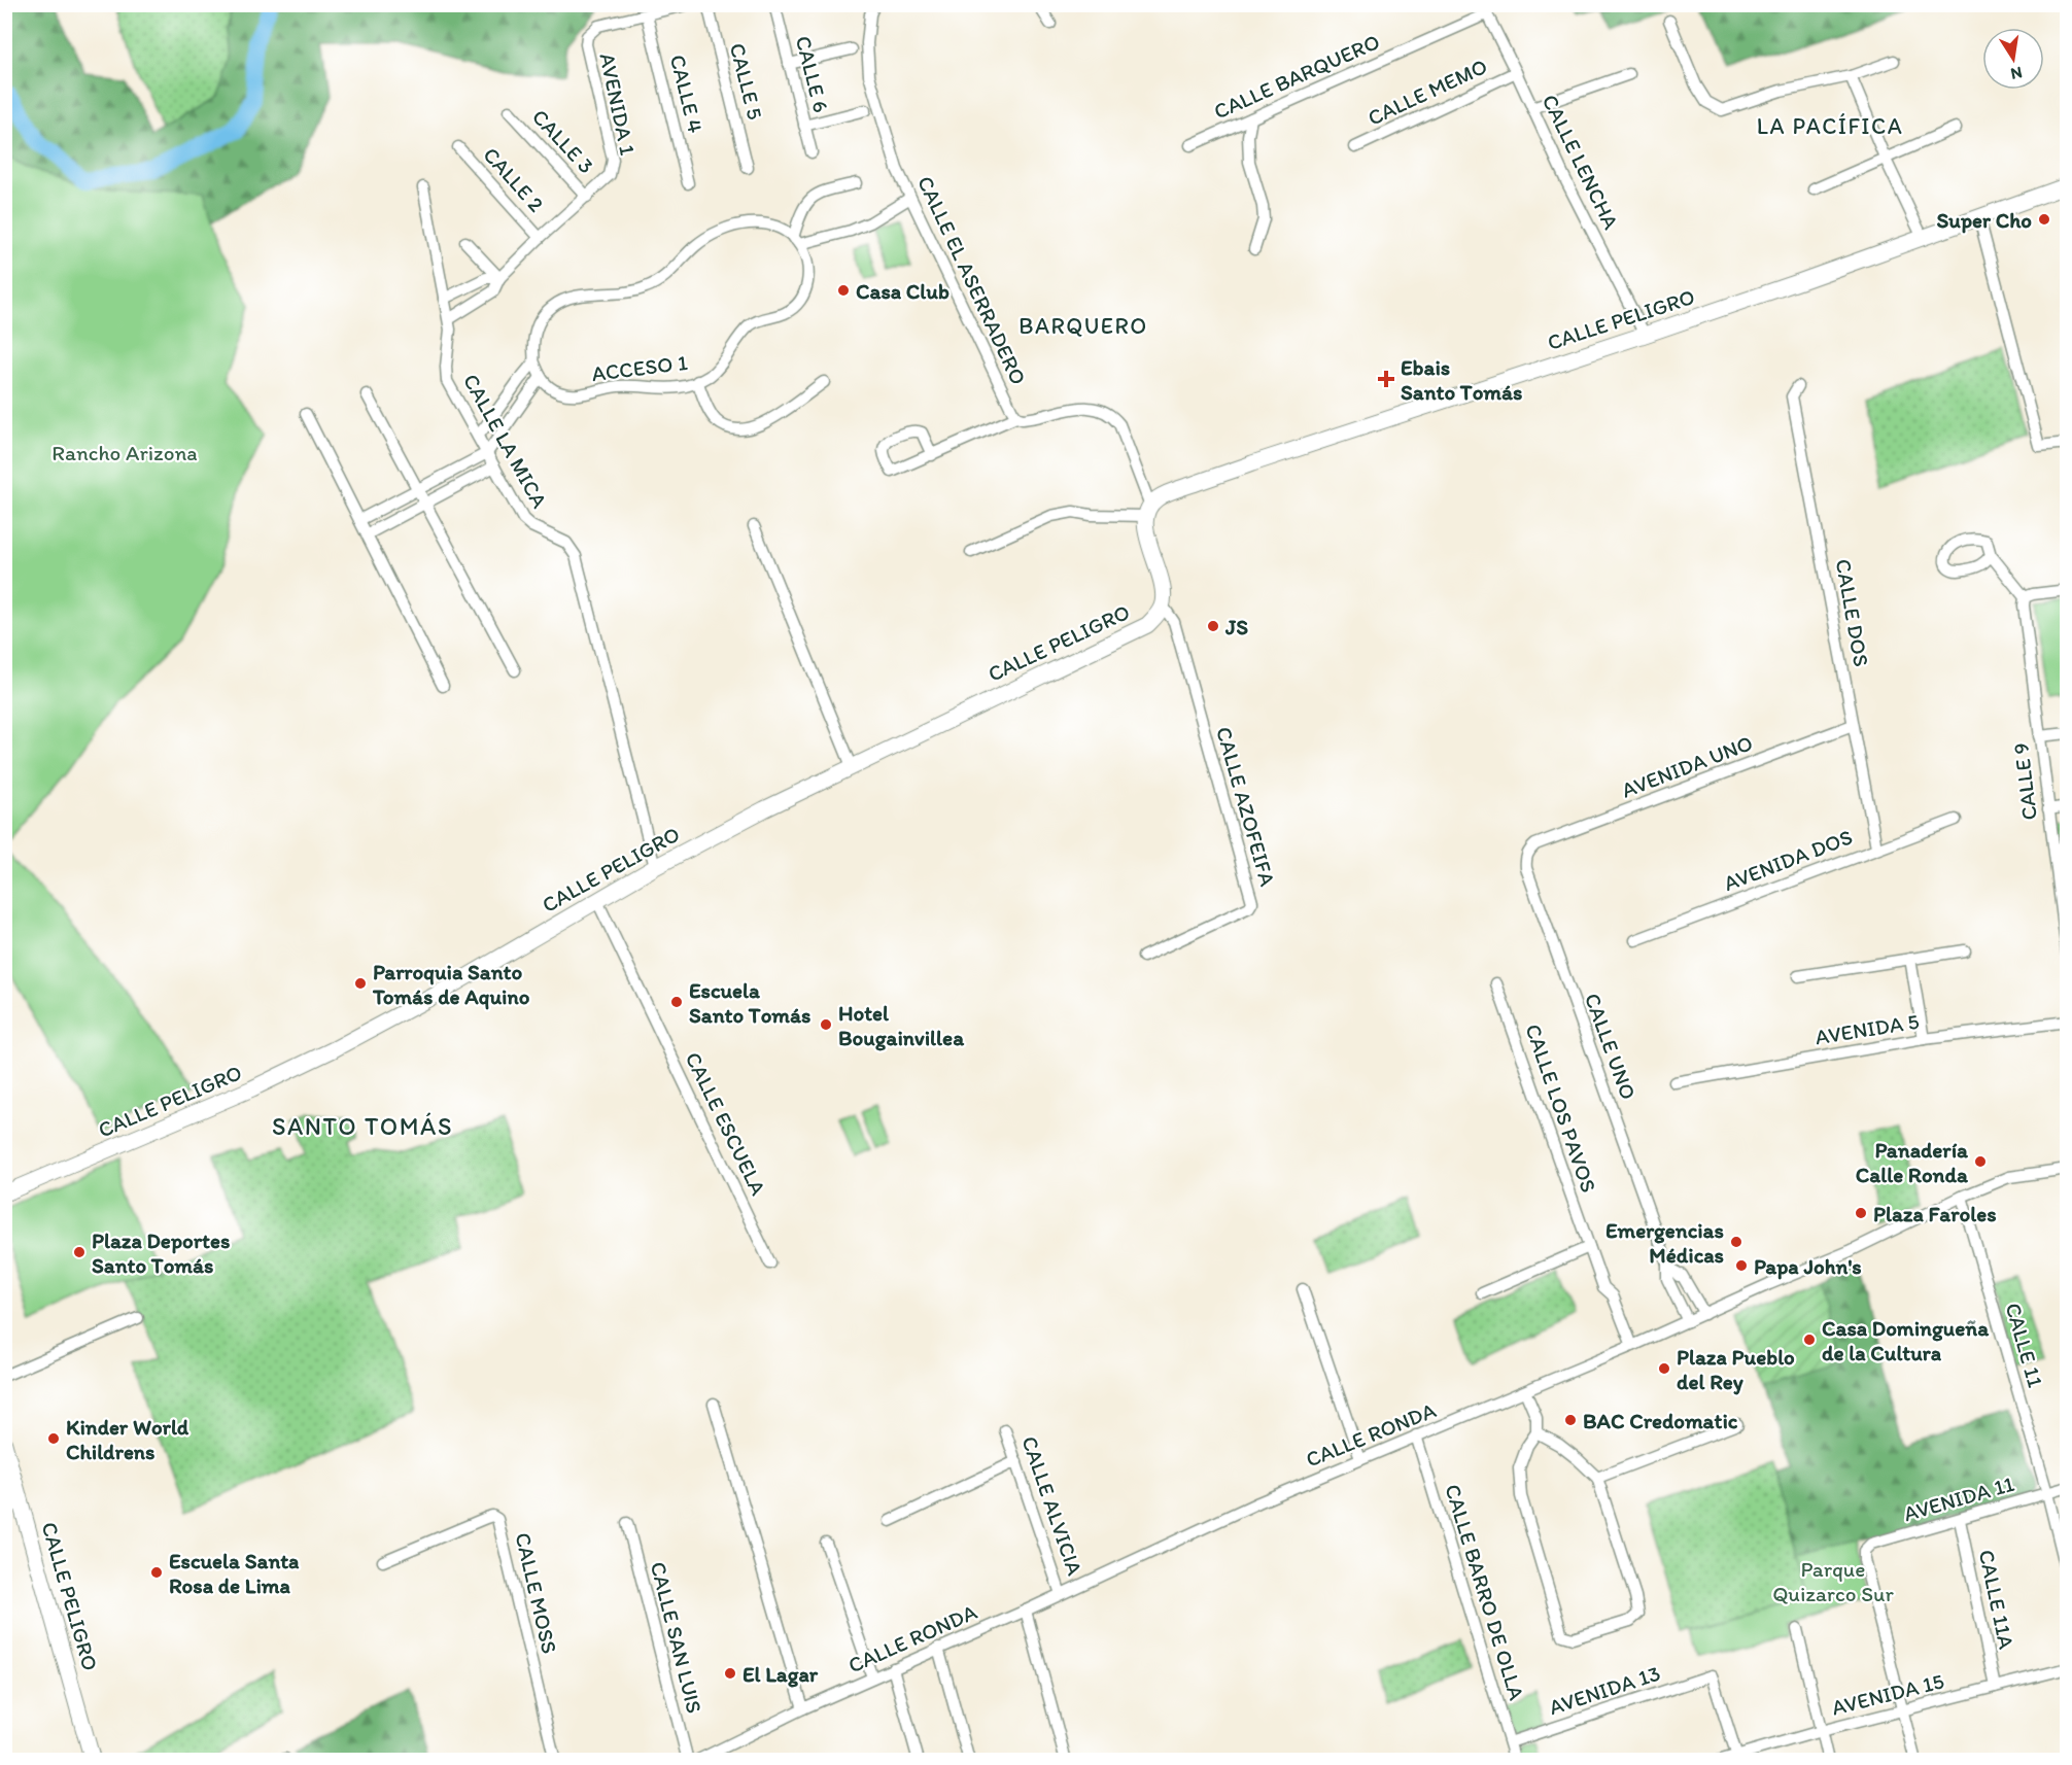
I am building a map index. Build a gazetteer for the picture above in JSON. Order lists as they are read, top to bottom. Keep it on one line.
{"streets":{"main road":["CALLE PELIGRO"],"street":["CALLE 6","CALLE BARQUERO","CALLE 5","CALLE MEMO","CALLE 4","AVENIDA 1","CALLE 3","CALLE LENCHA","CALLE 2","CALLE EL ASERRADERO","ACCESO 1","CALLE LA MICA","CALLE DOS","AVENIDA UNO","CALLE 9","CALLE AZOFEIFA","AVENIDA DOS","AVENIDA 5","CALLE UNO","CALLE LOS PAVOS","CALLE ESCUELA","CALLE 11","CALLE RONDA","AVENIDA 11","CALLE ALVICIA","CALLE BARRO DE OLLA","CALLE MOSS","CALLE 11A","CALLE SAN LUIS","AVENIDA 13","AVENIDA 15"]},"crossings":[["CALLE BARQUERO","CALLE LENCHA"],["CALLE MEMO","CALLE LENCHA"],["CALLE 4","AVENIDA 1"],["AVENIDA 1","CALLE 3"],["AVENIDA 1","CALLE 2"],["AVENIDA 1","CALLE LA MICA"],["CALLE LENCHA","CALLE PELIGRO"],["CALLE EL ASERRADERO","CALLE PELIGRO"],["CALLE PELIGRO","CALLE LA MICA"],["CALLE PELIGRO","CALLE AZOFEIFA"],["CALLE PELIGRO","CALLE ESCUELA"],["CALLE DOS","AVENIDA UNO"],["CALLE DOS","AVENIDA DOS"],["AVENIDA UNO","CALLE UNO"],["CALLE UNO","CALLE RONDA"],["CALLE LOS PAVOS","CALLE RONDA"],["CALLE 11","CALLE RONDA"],["CALLE 11","AVENIDA 11"],["CALLE RONDA","CALLE ALVICIA"],["CALLE RONDA","CALLE BARRO DE OLLA"],["AVENIDA 11","CALLE 11A"],["AVENIDA 11","AVENIDA 15"],["CALLE BARRO DE OLLA","AVENIDA 13"],["CALLE 11A","AVENIDA 15"],["AVENIDA 13","AVENIDA 15"]],"districts":["LA PACÍFICA","BARQUERO","SANTO TOMÁS"],"parks":["Rancho Arizona","Parque Quizarco Sur"],"places":{"other":["Super Cho","Casa Club","JS","Parroquia Santo Tomás de Aquino","Escuela Santo Tomás","Hotel Bougainvillea","Panadería Calle Ronda","Plaza Faroles","Emergencias Médicas","Plaza Deportes Santo Tomás","Papa John's","Casa Domingueña de la Cultura","Plaza Pueblo del Rey","BAC Credomatic","Kinder World Childrens","Escuela Santa Rosa de Lima","El Lagar"],"health":["Ebais Santo Tomás"]},"north":"bottom"}
